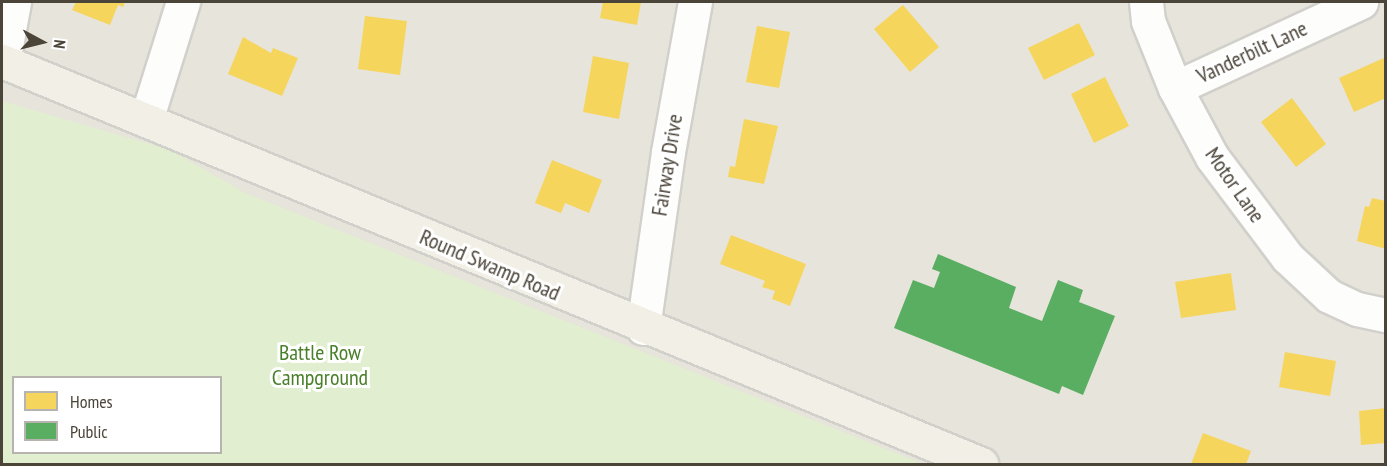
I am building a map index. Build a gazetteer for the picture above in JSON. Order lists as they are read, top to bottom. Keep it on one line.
{"streets":{"main road":["Round Swamp Road"],"street":["Vanderbilt Lane","Fairway Drive","Motor Lane"]},"crossings":[["Vanderbilt Lane","Motor Lane"],["Fairway Drive","Round Swamp Road"]],"parks":["Battle Row Campground"],"legend":["Homes","Public"],"north":"right"}
